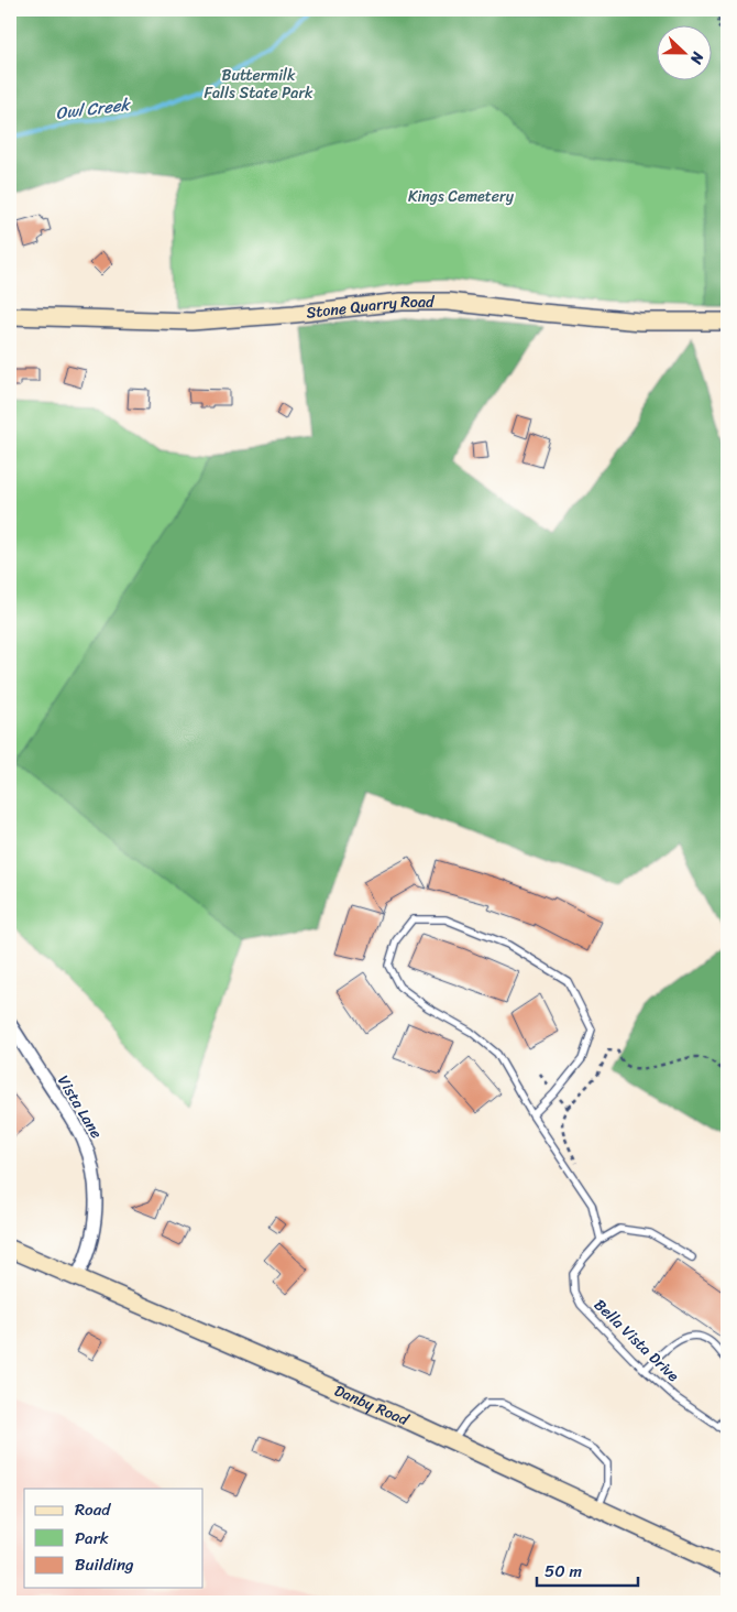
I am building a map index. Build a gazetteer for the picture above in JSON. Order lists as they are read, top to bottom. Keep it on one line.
{"streets":{"main road":["Stone Quarry Road","Danby Road"],"street":["Vista Lane"],"lane":["Bella Vista Drive"]},"crossings":[["Vista Lane","Danby Road"]],"water":["Owl Creek"],"parks":["Buttermilk Falls State Park","Kings Cemetery"],"legend":["Road","Park","Building"],"scale_bar":"50 m","north":"right"}
